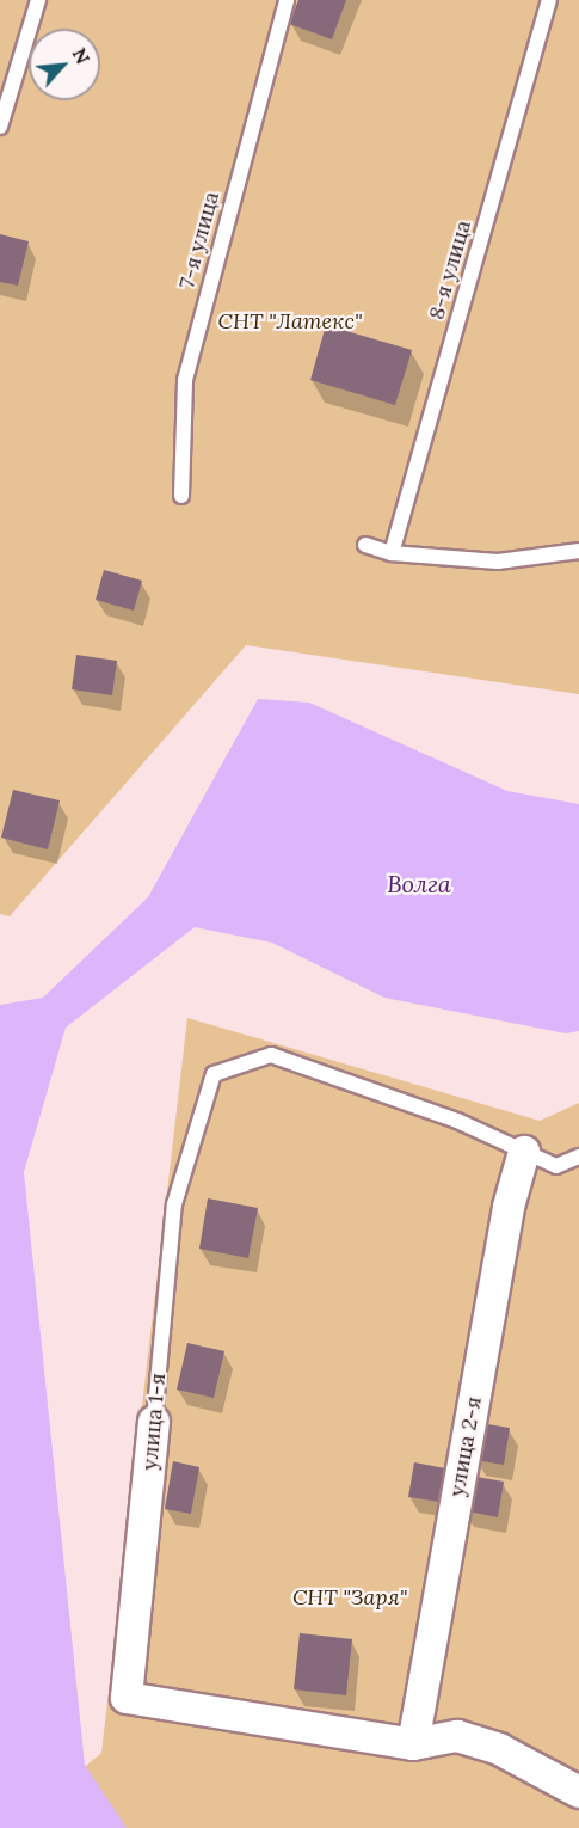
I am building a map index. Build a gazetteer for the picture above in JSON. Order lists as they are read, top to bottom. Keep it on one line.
{"streets":{"street":["улица 1-я","улица 2-я"],"lane":["7-я улица","8-я улица"]},"crossings":[["улица 1-я","улица 2-я"]],"water":["Волга"],"parks":["СНТ \"Латекс\"","СНТ \"Заря\""],"north":"top right"}
